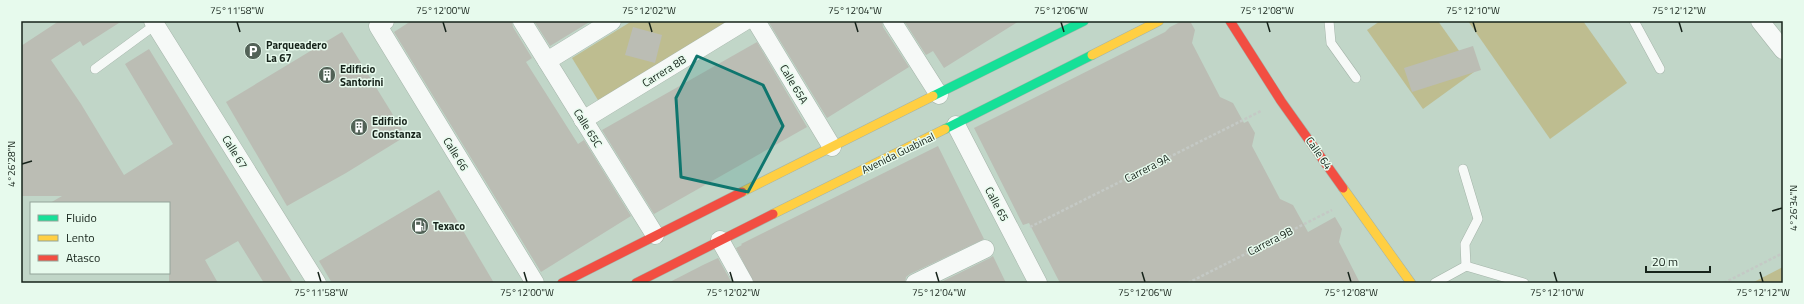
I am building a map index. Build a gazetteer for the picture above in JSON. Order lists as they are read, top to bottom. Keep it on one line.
{"streets":{"main road":["Avenida Guabinal","Calle 64"],"street":["Carrera 8B","Calle 65A","Calle 65C","Calle 67","Calle 66","Calle 65"],"path":["Carrera 9A","Carrera 9B"]},"crossings":[["Carrera 8B","Calle 65C"],["Avenida Guabinal","Calle 65"],["Calle 64","Carrera 9A"],["Calle 64","Carrera 9B"],["Carrera 9A","Calle 65"]],"places":{"parking":["Parqueadero La 67"],"building":["Edificio Santorini","Edificio Constanza"],"fuel station":["Texaco"]},"legend":["Fluido","Lento","Atasco"],"scale_bar":"20 m","coordinates":["75°11'58\"W","75°12'00\"W","75°12'02\"W","75°12'04\"W","75°12'06\"W","75°12'08\"W","75°12'10\"W","75°12'12\"W","4°26'28\"N","4°26'34\"N"]}
